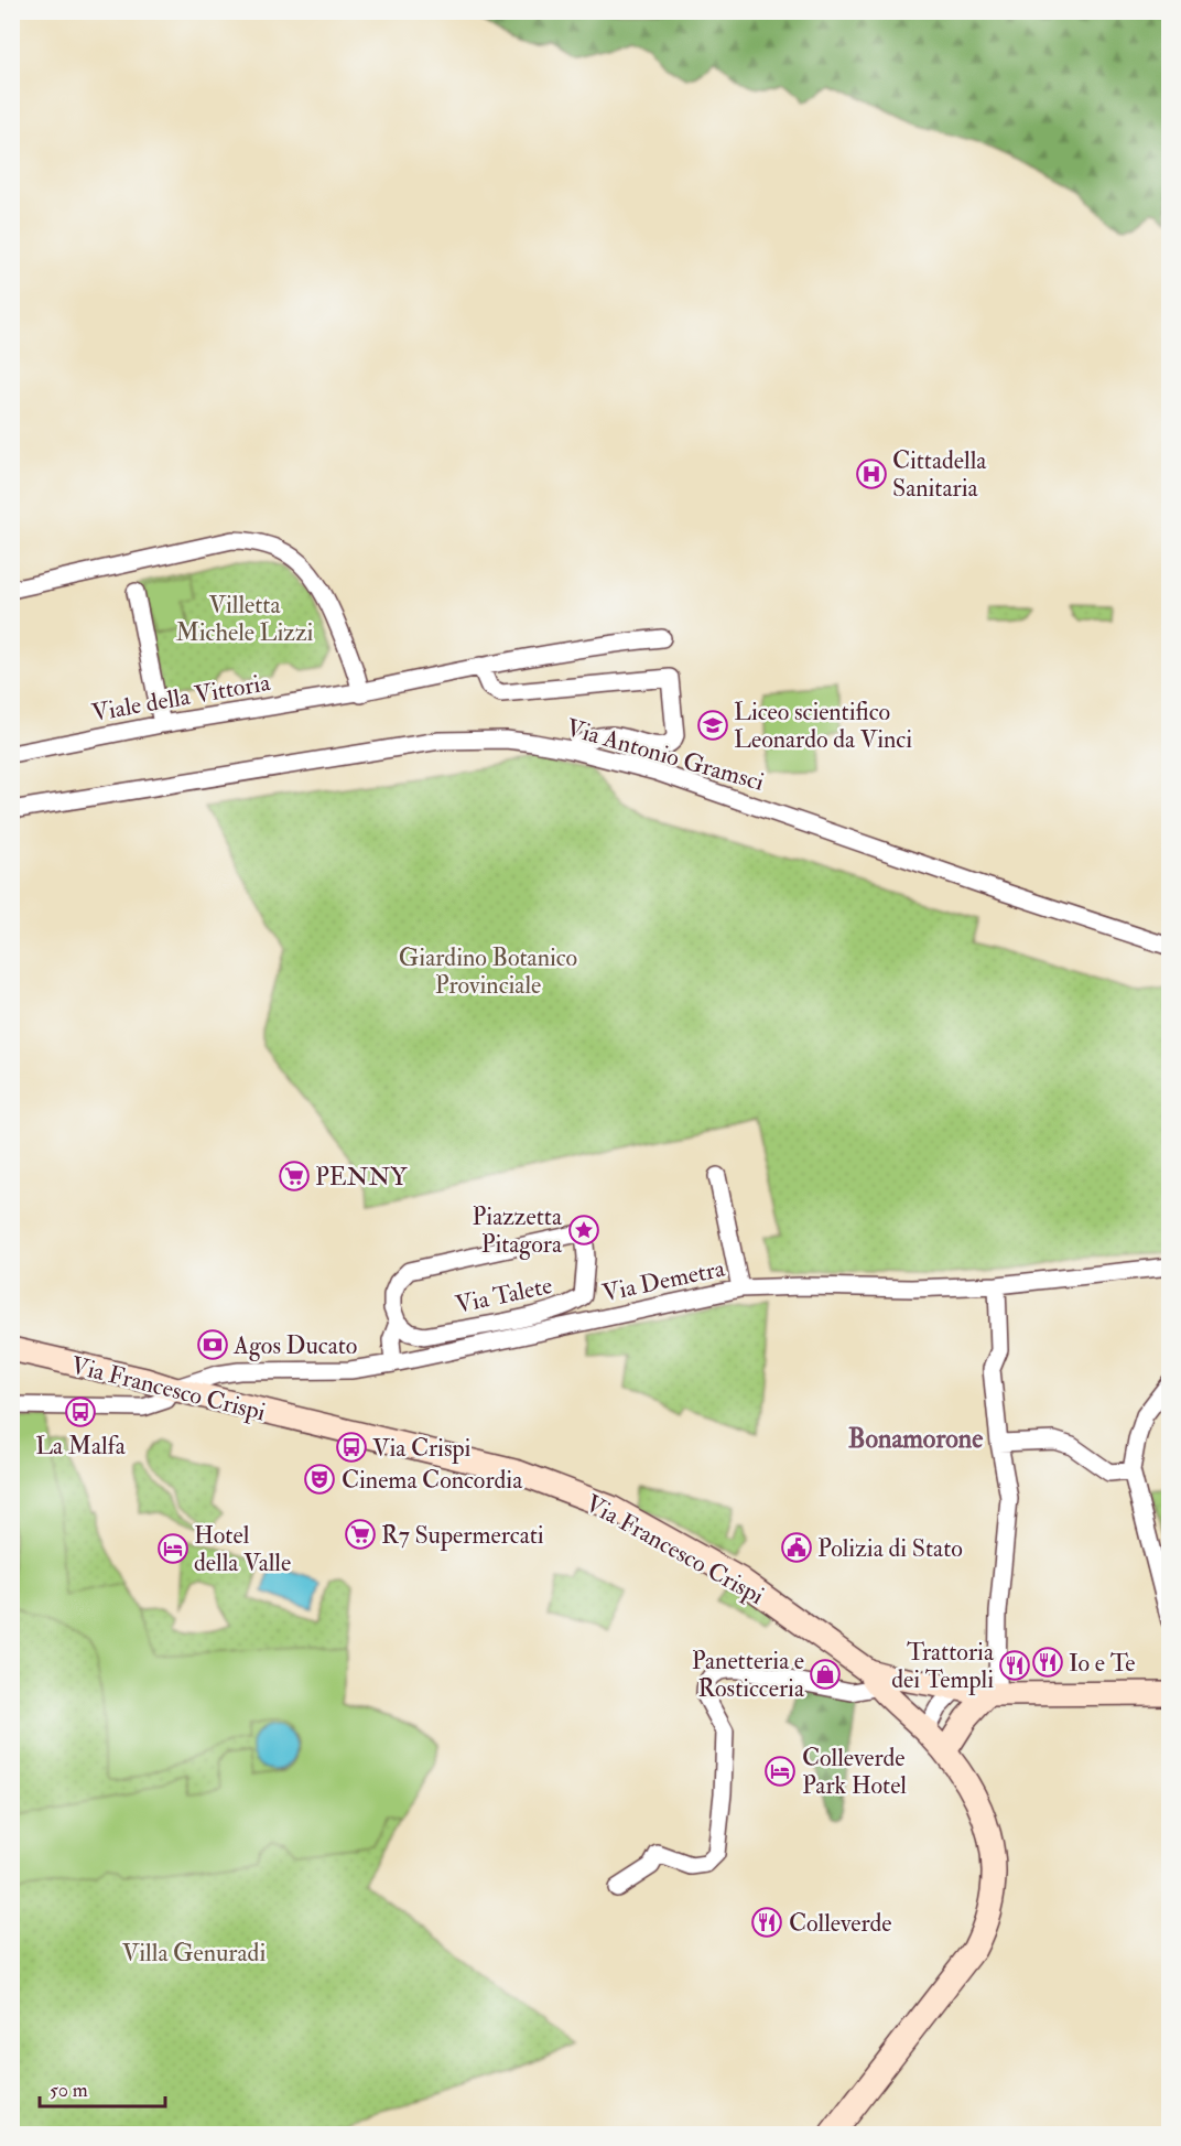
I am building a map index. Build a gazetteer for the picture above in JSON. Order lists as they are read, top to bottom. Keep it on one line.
{"streets":{"main road":["Via Francesco Crispi"],"street":["Viale della Vittoria","Via Antonio Gramsci","Via Demetra","Via Talete"]},"crossings":[["Via Demetra","Via Francesco Crispi"]],"districts":["Bonamorone"],"parks":["Villetta Michele Lizzi","Giardino Botanico Provinciale","Villa Genuradi"],"places":{"hospital":["Cittadella Sanitaria"],"school or university":["Liceo scientifico Leonardo da Vinci"],"supermarket":["PENNY","R7 Supermercati"],"place":["Piazzetta Pitagora"],"bank":["Agos Ducato"],"bus stop":["La Malfa","Via Crispi"],"theatre":["Cinema Concordia"],"public building":["Polizia di Stato"],"hotel":["Hotel della Valle","Colleverde Park Hotel"],"restaurant":["Io e Te","Trattoria dei Templi","Colleverde"],"shop":["Panetteria e Rosticceria"]},"scale_bar":"50 m"}
